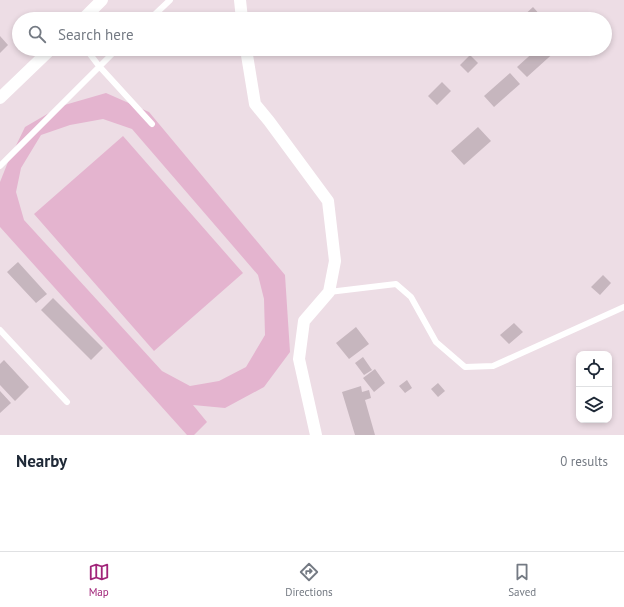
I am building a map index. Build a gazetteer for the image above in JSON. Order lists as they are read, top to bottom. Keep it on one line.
{"page":{"search":"Search here","heading":["Nearby","0 results"],"nav":["Map","Directions","Saved"]}}
